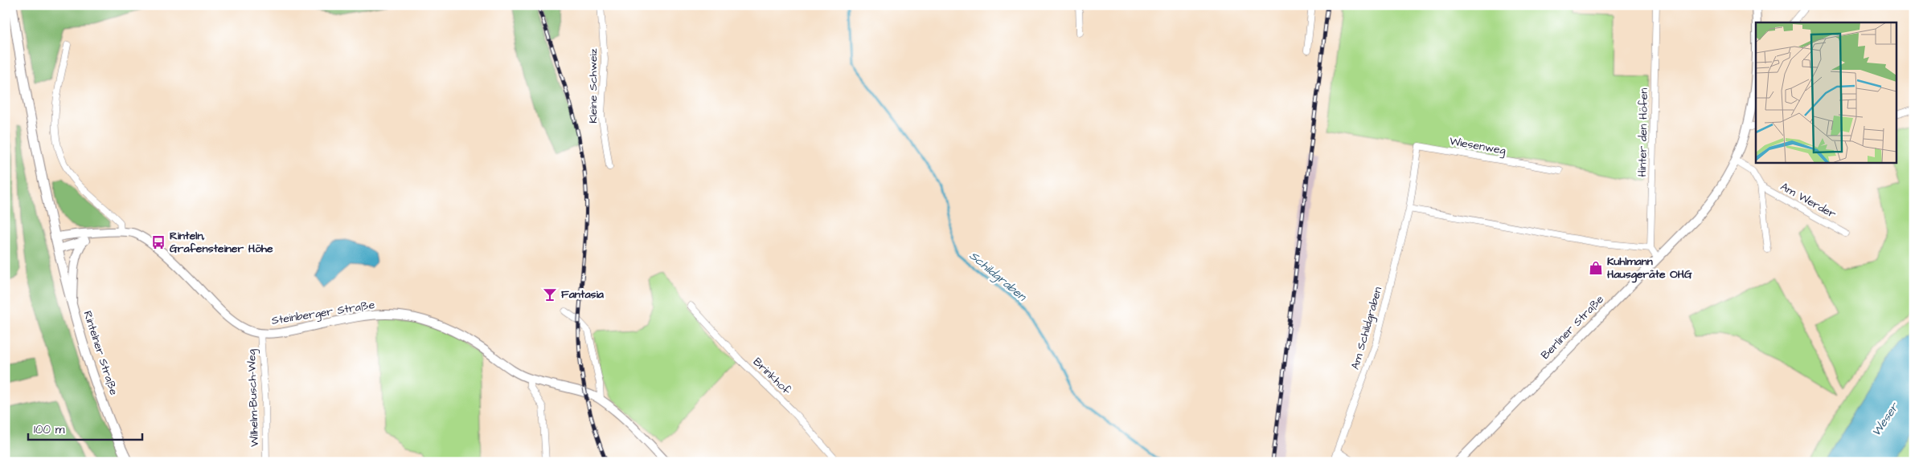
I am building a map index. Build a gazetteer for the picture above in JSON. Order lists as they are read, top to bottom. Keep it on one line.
{"streets":{"main road":["Rintelner Straße"],"street":["Kleine Schweiz","Hinter den Höfen","Wiesenweg","Am Werder","Steinberger Straße","Berliner Straße","Am Schildgraben","Brinkhof","Wilhelm-Busch-Weg"]},"crossings":[["Wiesenweg","Am Schildgraben"],["Am Werder","Berliner Straße"],["Steinberger Straße","Rintelner Straße"],["Steinberger Straße","Wilhelm-Busch-Weg"]],"water":["Schildgraben","Weser"],"places":{"bus stop":["Rinteln, Grafensteiner Höhe"],"shop":["Kuhlmann Hausgeräte OHG"],"bar":["Fantasia"]},"scale_bar":"100 m"}
